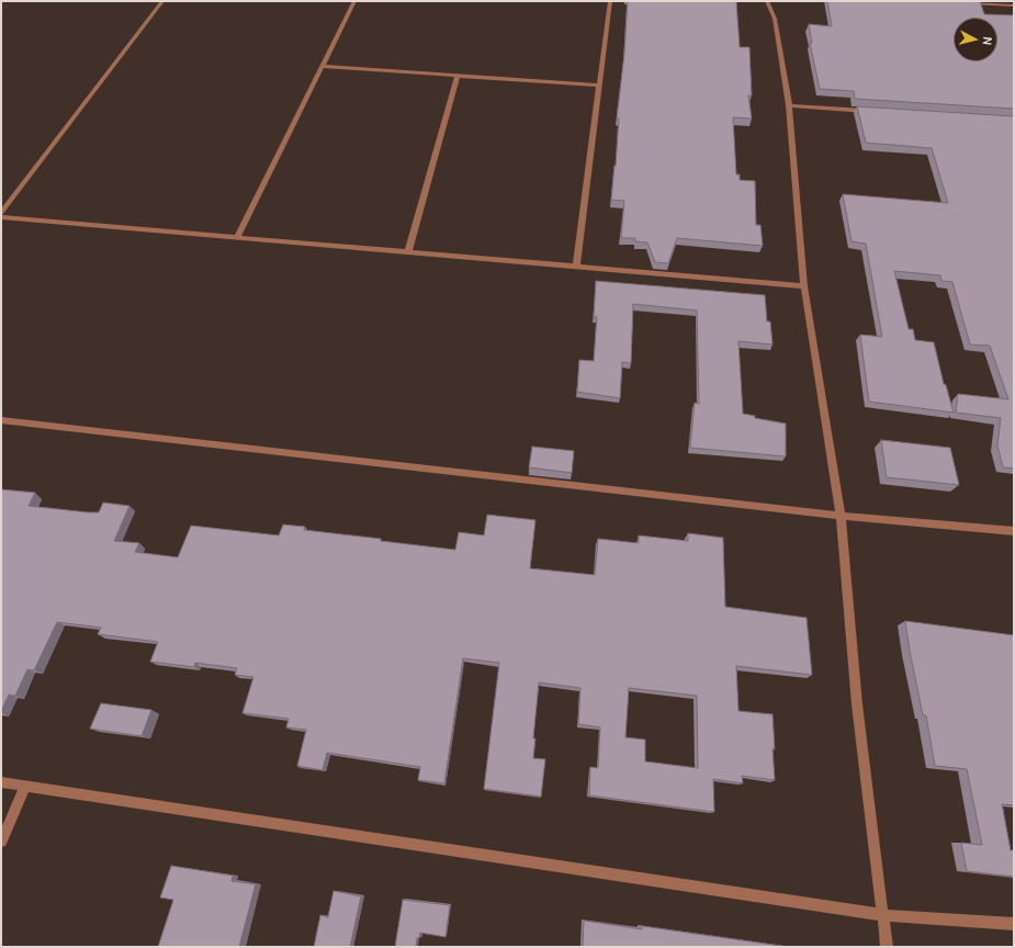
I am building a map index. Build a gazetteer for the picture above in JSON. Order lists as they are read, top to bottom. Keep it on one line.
{"north":"right"}
